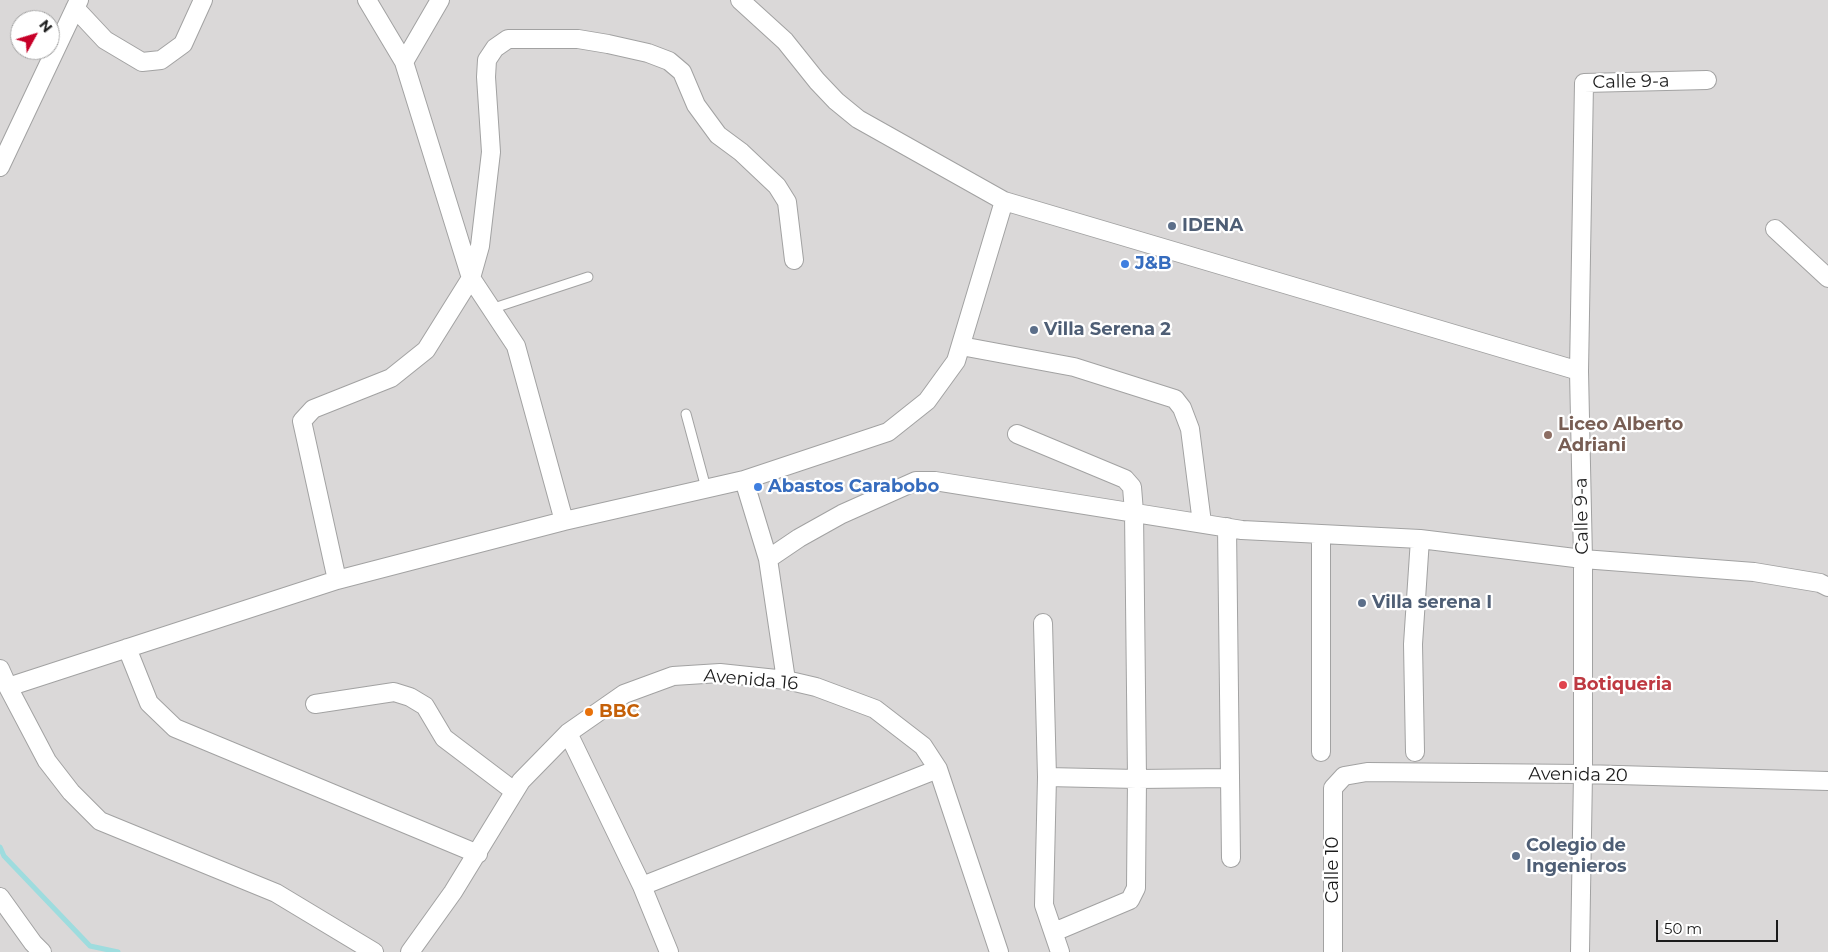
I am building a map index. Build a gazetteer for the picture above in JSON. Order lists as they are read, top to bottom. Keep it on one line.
{"streets":{"street":["Calle 9-a","Avenida 16","Avenida 20","Calle 10"]},"crossings":[["Calle 9-a","Avenida 20"],["Avenida 20","Calle 10"]],"places":["IDENA","J&B","Villa Serena 2","Liceo Alberto Adriani","Abastos Carabobo","Villa serena I","Botiqueria","BBC","Colegio de Ingenieros"],"scale_bar":"50 m","north":"top right"}
